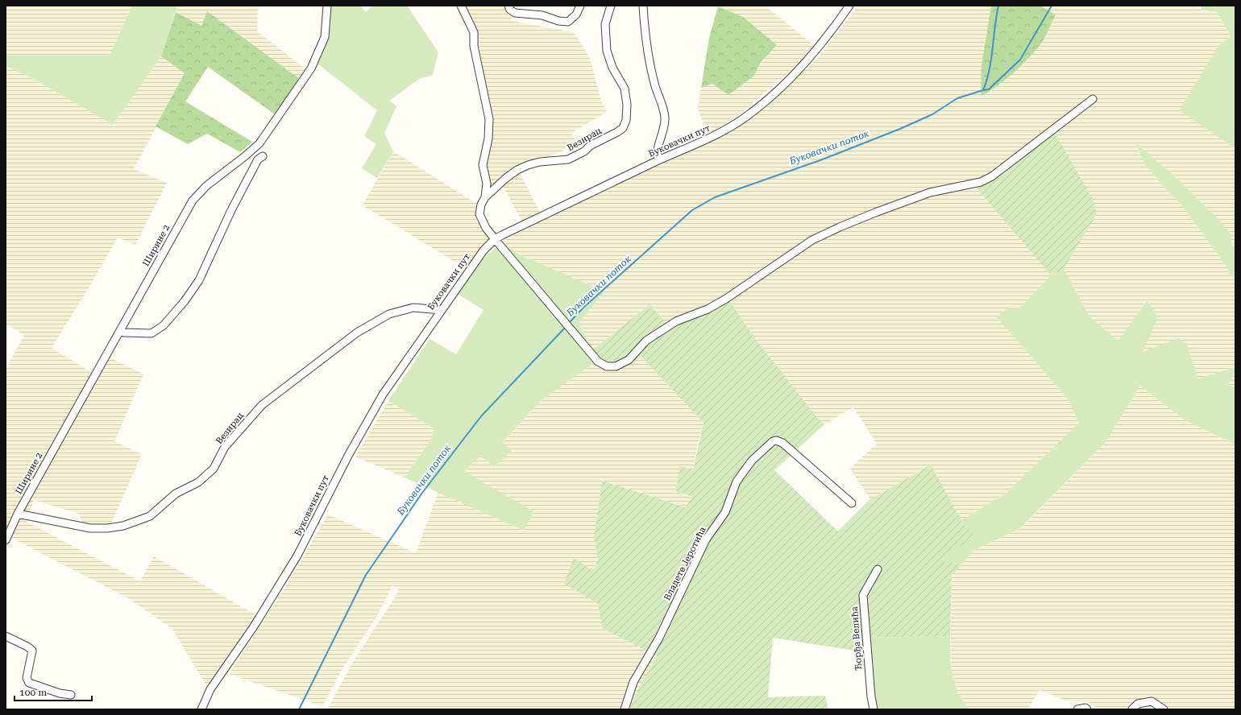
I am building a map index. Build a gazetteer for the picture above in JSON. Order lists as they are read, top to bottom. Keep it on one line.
{"streets":{"street":["Везирац","Буковачки пут","Ширине 2","Владете Јеротића","Ђорђа Велића"]},"crossings":[["Везирац","Буковачки пут"],["Везирац","Ширине 2"]],"water":["Буковачки поток"],"scale_bar":"100 m"}
